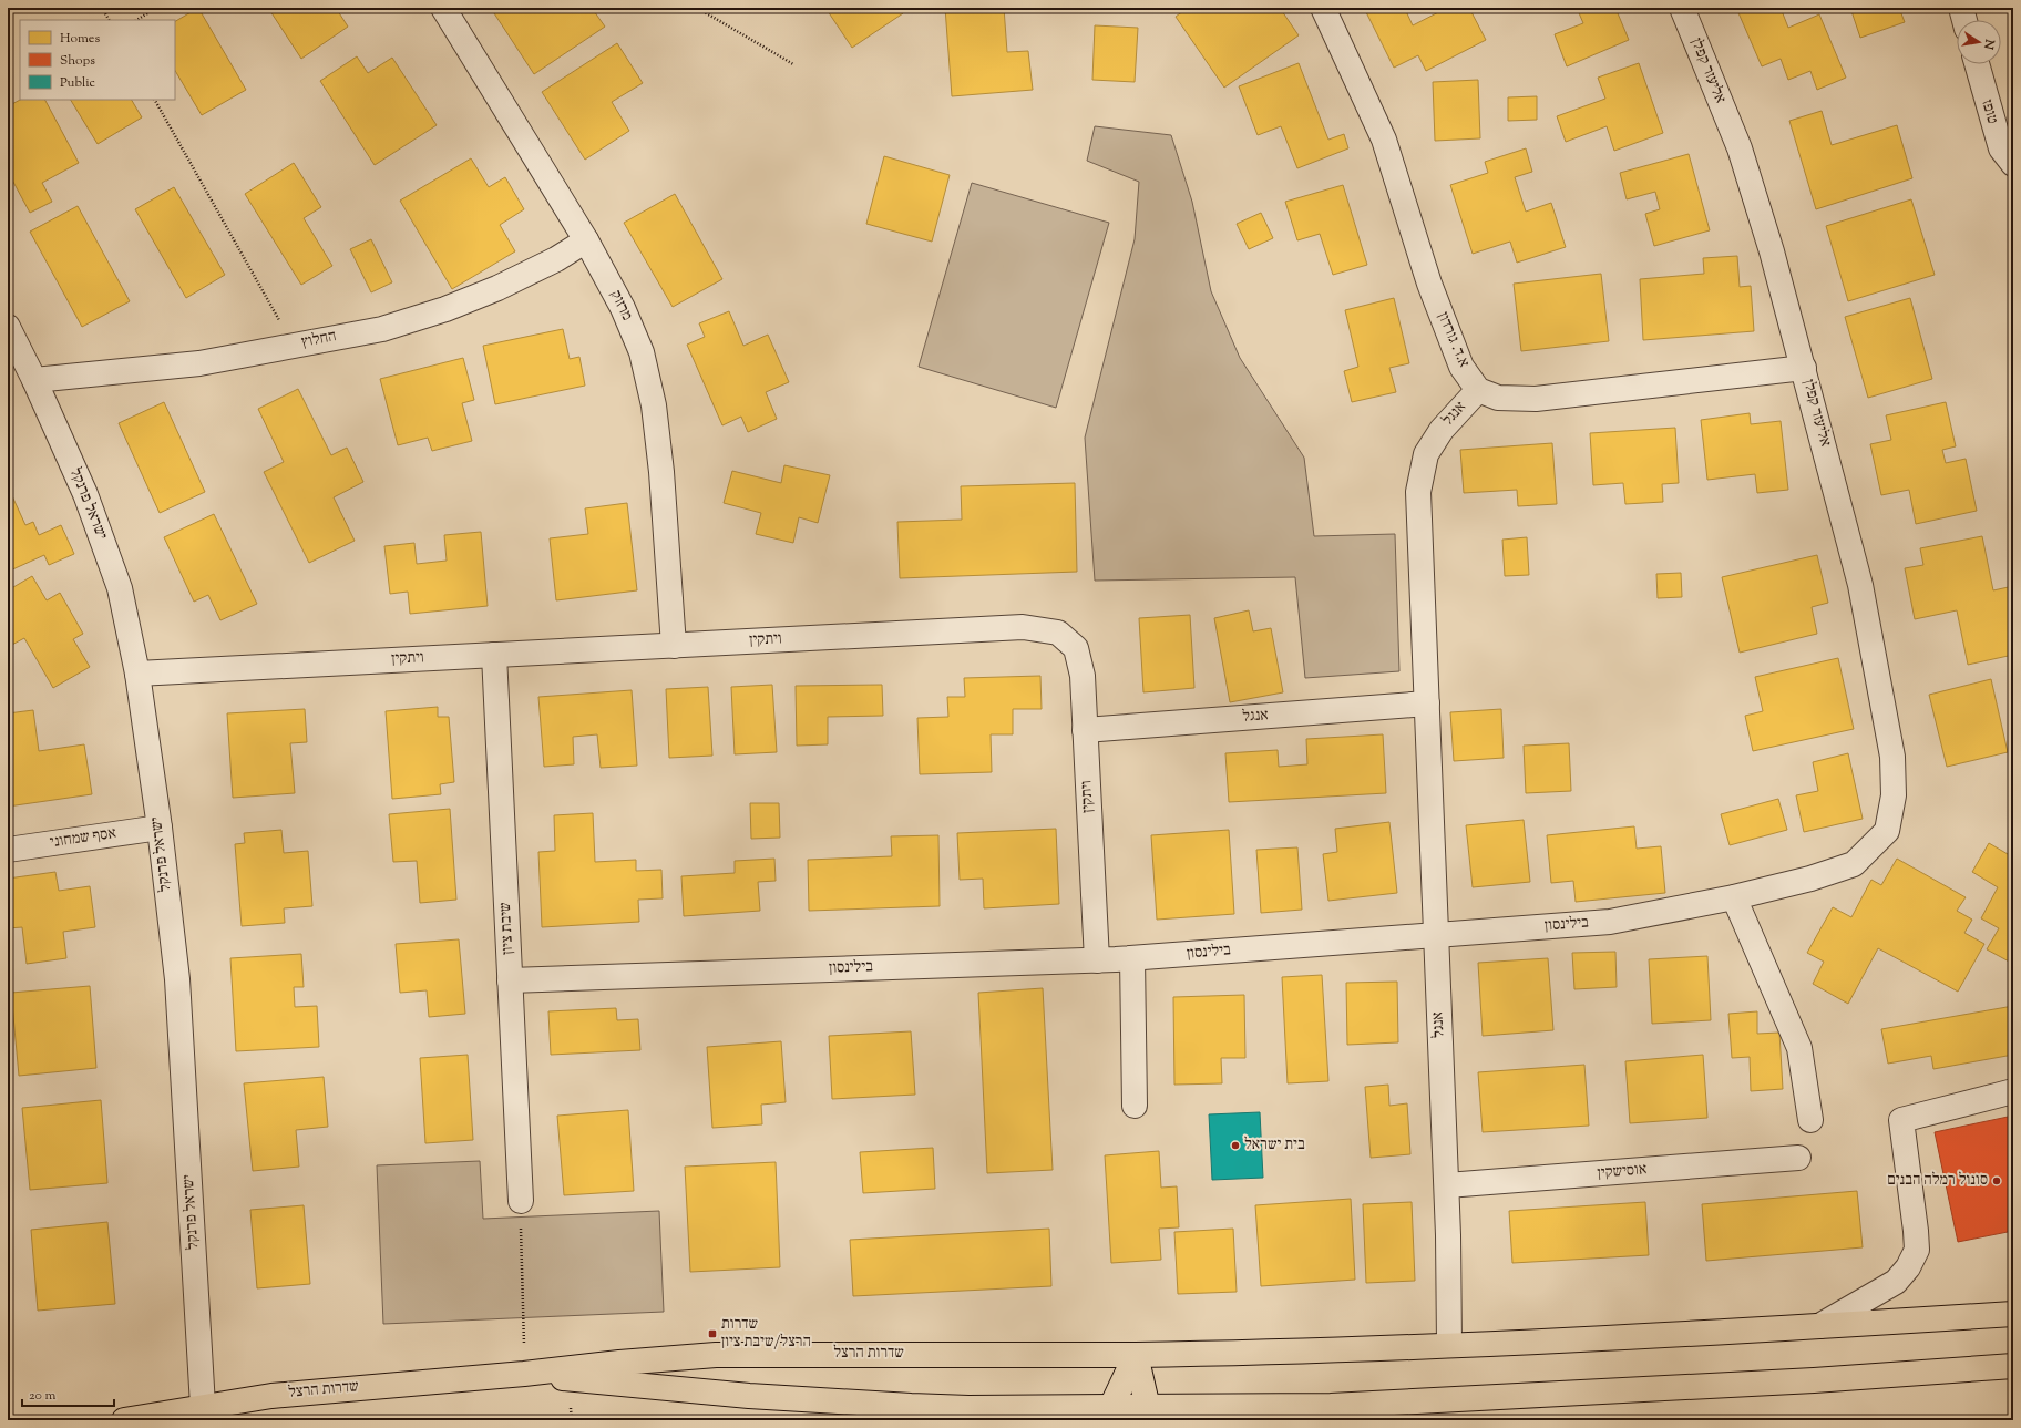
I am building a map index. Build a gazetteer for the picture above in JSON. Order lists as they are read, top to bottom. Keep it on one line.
{"streets":{"main road":["שדרות הרצל"],"street":["אליעזר קפלן","טופז","מרזוק","החלוץ","א.ד. גורדון","אנגל","ישראל פרנקל","ויתקין","אסף שמחוני","בילינסון","שיבת ציון","אוסישקין"]},"crossings":[["אליעזר קפלן","בילינסון"],["מרזוק","החלוץ"],["מרזוק","ויתקין"],["החלוץ","ישראל פרנקל"],["א.ד. גורדון","אנגל"],["אנגל","ויתקין"],["אנגל","בילינסון"],["אנגל","אוסישקין"],["אנגל","שדרות הרצל"],["ישראל פרנקל","ויתקין"],["ישראל פרנקל","אסף שמחוני"],["ישראל פרנקל","שדרות הרצל"],["ויתקין","בילינסון"],["ויתקין","שיבת ציון"],["בילינסון","שיבת ציון"]],"places":{"other":["בית ישראל","סונול רמלה הבנים"],"transit":["שדרות הרצל/שיבת ציון"]},"legend":["Homes","Shops","Public"],"scale_bar":"20 m","north":"right"}
